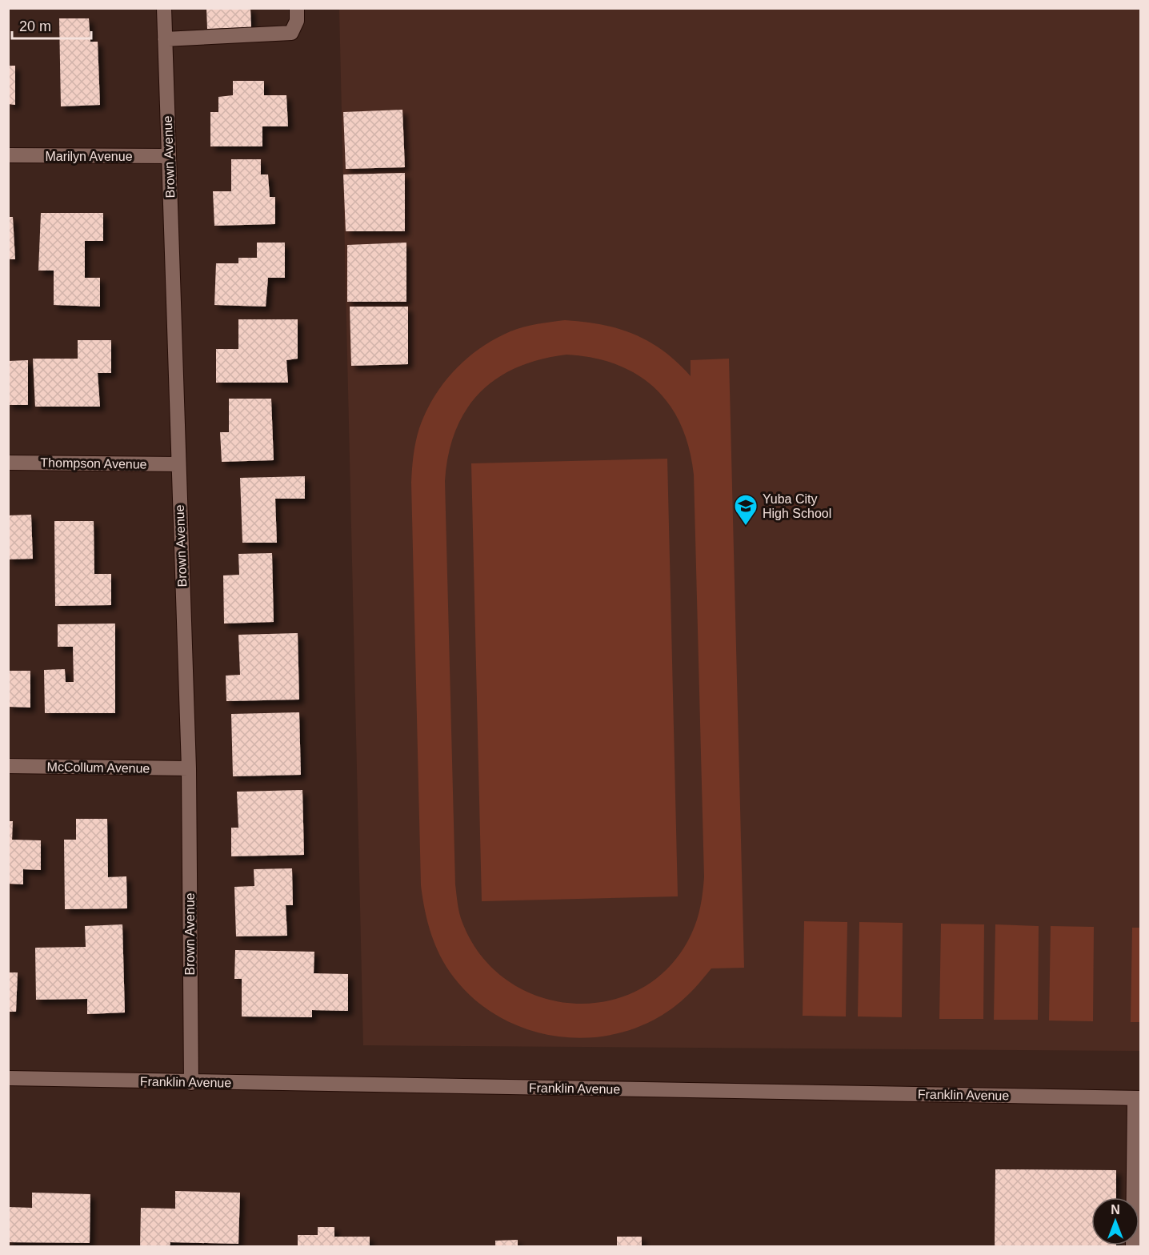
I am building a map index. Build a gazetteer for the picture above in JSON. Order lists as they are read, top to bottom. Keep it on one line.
{"streets":{"street":["Marilyn Avenue","Brown Avenue","Thompson Avenue","McCollum Avenue","Franklin Avenue"]},"crossings":[["Marilyn Avenue","Brown Avenue"],["Brown Avenue","Thompson Avenue"],["Brown Avenue","McCollum Avenue"],["Brown Avenue","Franklin Avenue"]],"places":{"school or university":["Yuba City High School"]},"scale_bar":"20 m","north":"top"}
